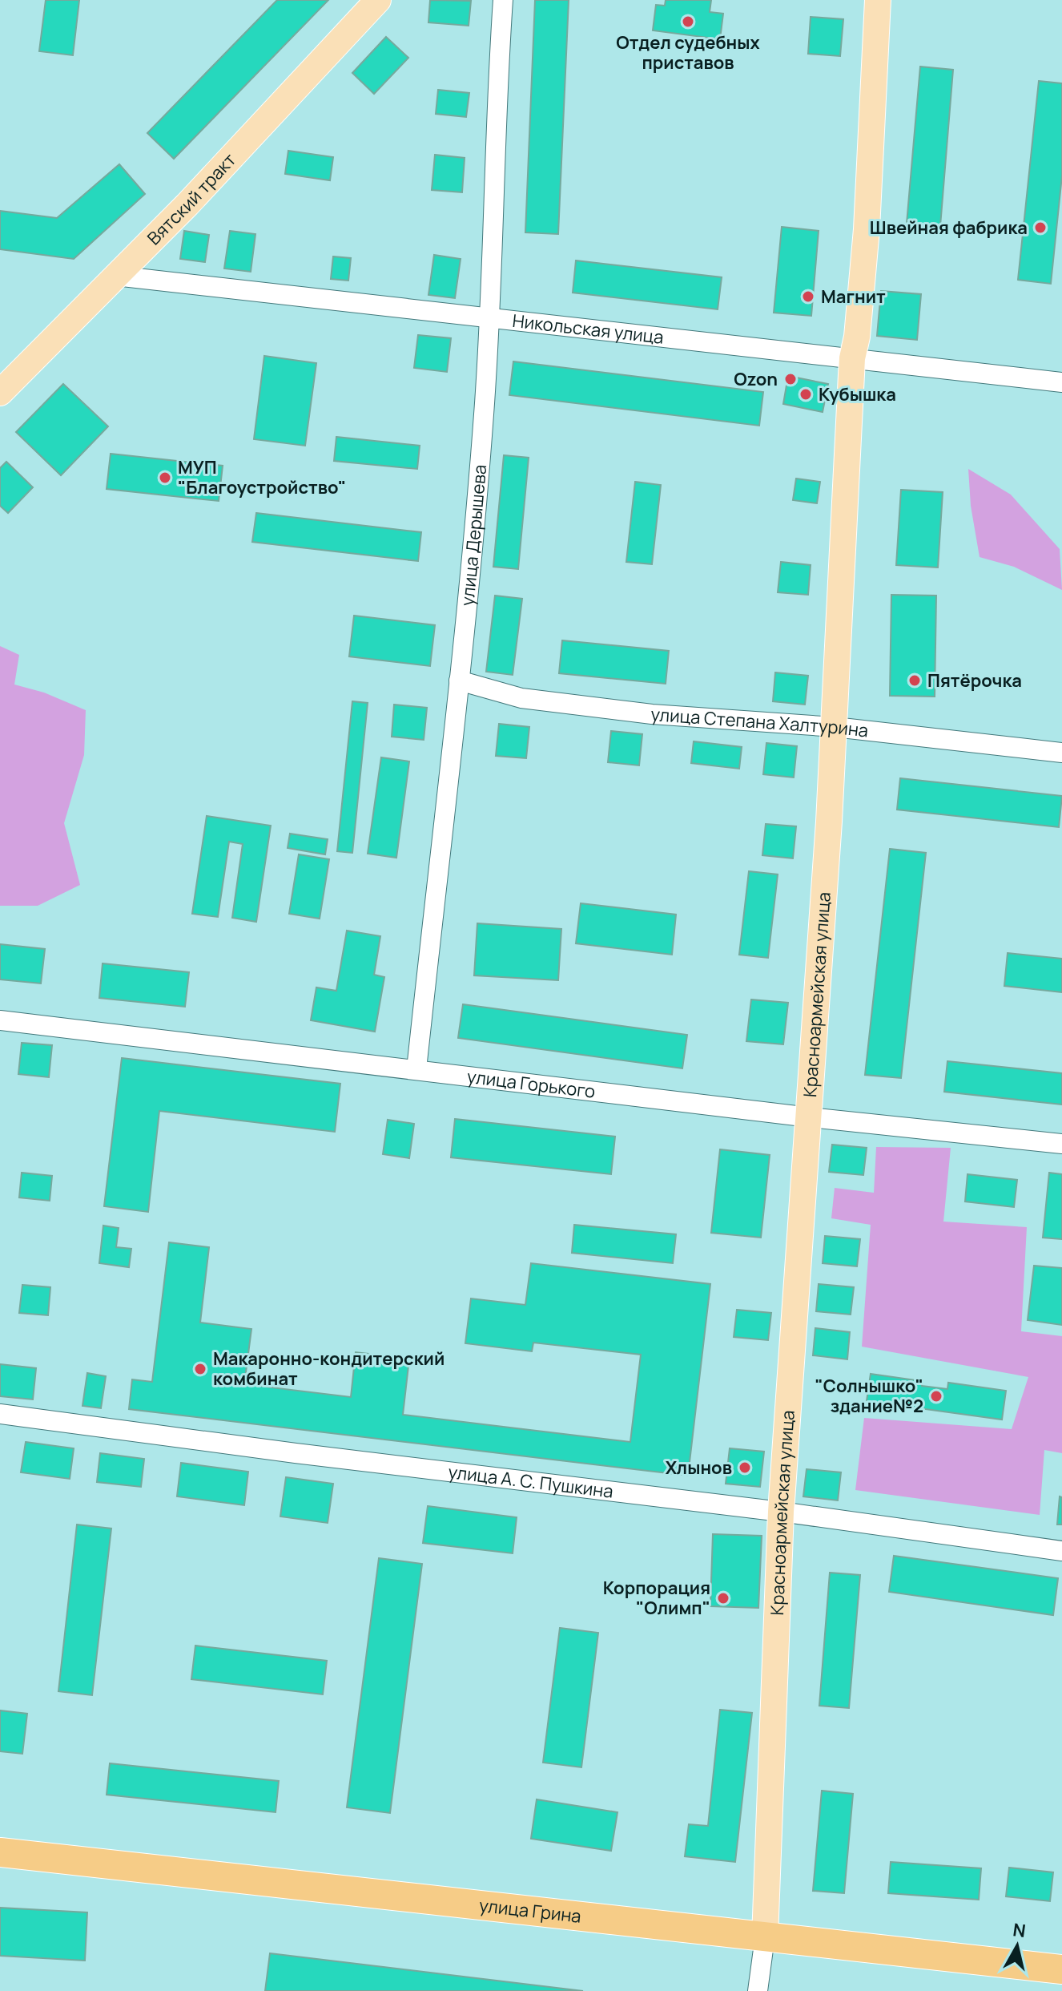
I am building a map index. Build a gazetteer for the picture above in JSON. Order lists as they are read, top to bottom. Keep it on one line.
{"streets":{"highway":["улица Грина"],"main road":["Вятский тракт","Красноармейская улица"],"street":["Никольская улица","улица Дерышева","улица Степана Халтурина","улица Горького","улица А. С. Пушкина"]},"crossings":[["Вятский тракт","Никольская улица"],["Никольская улица","улица Дерышева"],["Никольская улица","Красноармейская улица"],["улица Дерышева","улица Степана Халтурина"],["улица Дерышева","улица Горького"],["улица Степана Халтурина","Красноармейская улица"],["Красноармейская улица","улица Горького"],["Красноармейская улица","улица А. С. Пушкина"],["Красноармейская улица","улица Грина"]],"places":["Отдел судебных приставов","Швейная фабрика","Магнит","Ozon","Кубышка","МУП \"Благоустройство\"","Пятёрочка","Макаронно-кондитерский комбинат","\"Солнышко\" здание№2","Хлынов","Корпорация \"Олимп\""],"north":"top"}
